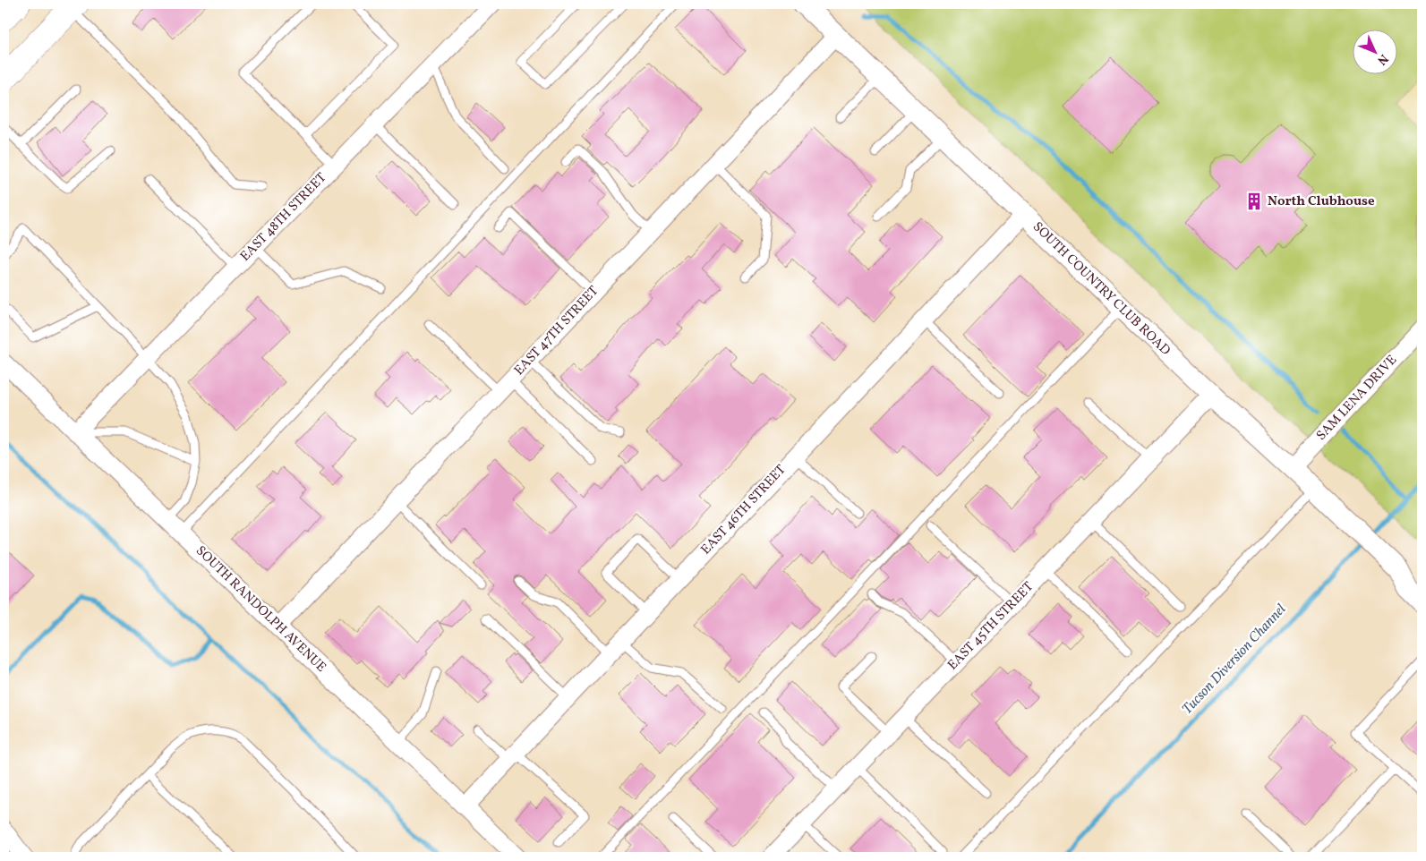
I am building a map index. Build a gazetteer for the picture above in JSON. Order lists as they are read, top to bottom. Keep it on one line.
{"streets":{"street":["EAST 48TH STREET","SOUTH COUNTRY CLUB ROAD","EAST 47TH STREET","SAM LENA DRIVE","EAST 46TH STREET","SOUTH RANDOLPH AVENUE","EAST 45TH STREET"]},"crossings":[["EAST 48TH STREET","SOUTH RANDOLPH AVENUE"],["SOUTH COUNTRY CLUB ROAD","EAST 47TH STREET"],["SOUTH COUNTRY CLUB ROAD","SAM LENA DRIVE"],["SOUTH COUNTRY CLUB ROAD","EAST 46TH STREET"],["SOUTH COUNTRY CLUB ROAD","EAST 45TH STREET"],["EAST 47TH STREET","SOUTH RANDOLPH AVENUE"],["EAST 46TH STREET","SOUTH RANDOLPH AVENUE"]],"water":["Tucson Diversion Channel"],"places":{"building":["North Clubhouse"]},"north":"bottom right"}
